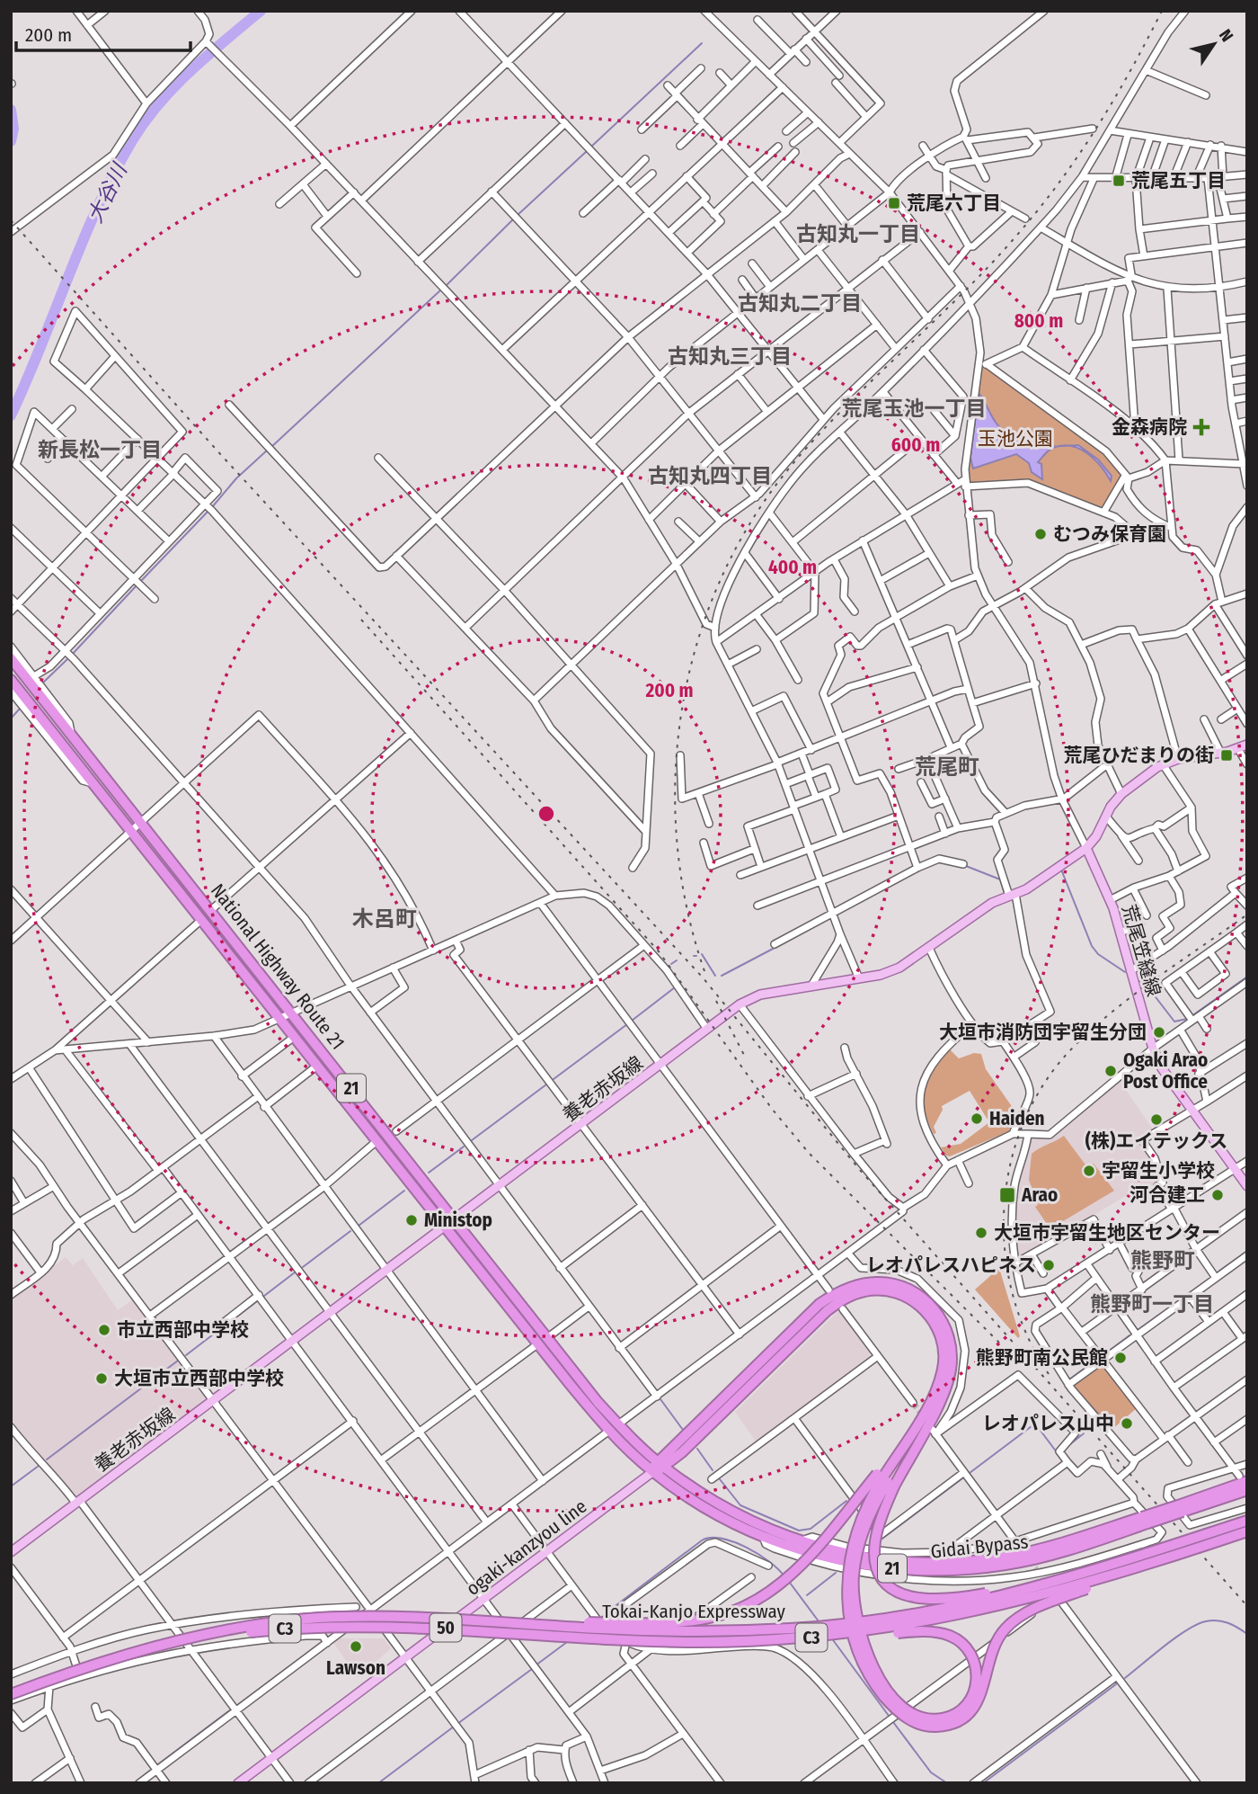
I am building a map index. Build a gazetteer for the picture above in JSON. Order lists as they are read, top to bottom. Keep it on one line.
{"streets":{"highway":["National Highway Route 21","21","Gidai Bypass","Tokai-Kanjo Expressway","C3"],"main road":["荒尾笠縫線","養老赤坂線","ogaki-kanzyou line","50"]},"crossings":[["荒尾笠縫線","養老赤坂線"],["National Highway Route 21","養老赤坂線"],["National Highway Route 21","Gidai Bypass"],["National Highway Route 21","ogaki-kanzyou line"],["Gidai Bypass","ogaki-kanzyou line"]],"districts":["古知丸一丁目","古知丸二丁目","古知丸三丁目","荒尾玉池一丁目","新長松一丁目","古知丸四丁目","荒尾町","木呂町","熊野町","熊野町一丁目"],"water":["大谷川"],"parks":["玉池公園"],"places":{"transit":["荒尾五丁目","荒尾六丁目","荒尾ひだまりの街","Arao"],"health":["金森病院"],"other":["むつみ保育園","大垣市消防団宇留生分団","Ogaki Arao Post Office","Haiden","(株)エイテックス","宇留生小学校","河合建工","Ministop","大垣市宇留生地区センター","レオパレスハピネス","市立西部中学校","熊野町南公民館","大垣市立西部中学校","レオパレス山中","Lawson"]},"scale_bar":"200 m","north":"top right","rings":["800 m","600 m","400 m","200 m"]}
